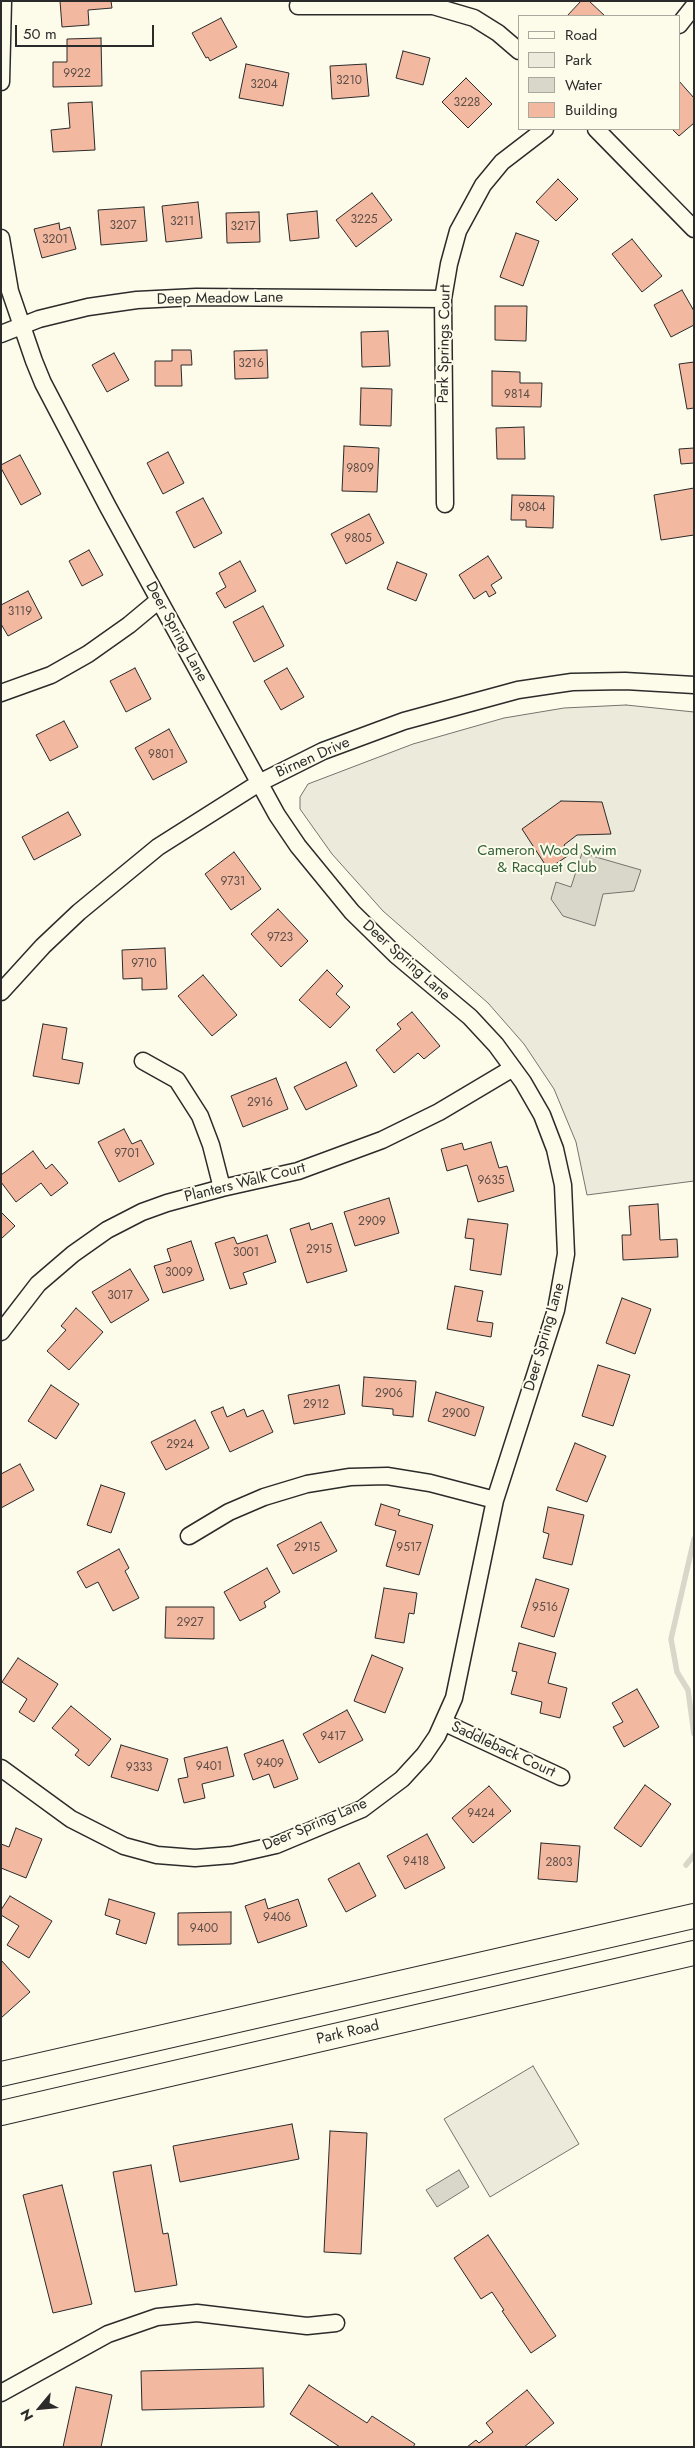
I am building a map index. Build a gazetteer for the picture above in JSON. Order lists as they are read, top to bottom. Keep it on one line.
{"streets":{"main road":["Park Road"],"street":["Deep Meadow Lane","Park Springs Court","Deer Spring Lane","Birnen Drive","Planters Walk Court","Saddleback Court"]},"crossings":[["Deep Meadow Lane","Park Springs Court"],["Deep Meadow Lane","Deer Spring Lane"],["Deer Spring Lane","Birnen Drive"],["Deer Spring Lane","Planters Walk Court"],["Deer Spring Lane","Saddleback Court"]],"parks":["Cameron Wood Swim & Racquet Club"],"house_numbers":["9922","3210","3204","3228","3225","3211","3207","3217","3201","3216","9814","9809","9804","9805","3119","9801","9731","9723","9710","2916","9701","9635","2909","2915","3001","3009","3017","2906","2912","2900","2924","2915","9517","9516","2927","9417","9409","9401","9333","9424","9418","2803","9406","9400"],"legend":["Road","Park","Water","Building"],"scale_bar":"50 m","north":"bottom left"}
